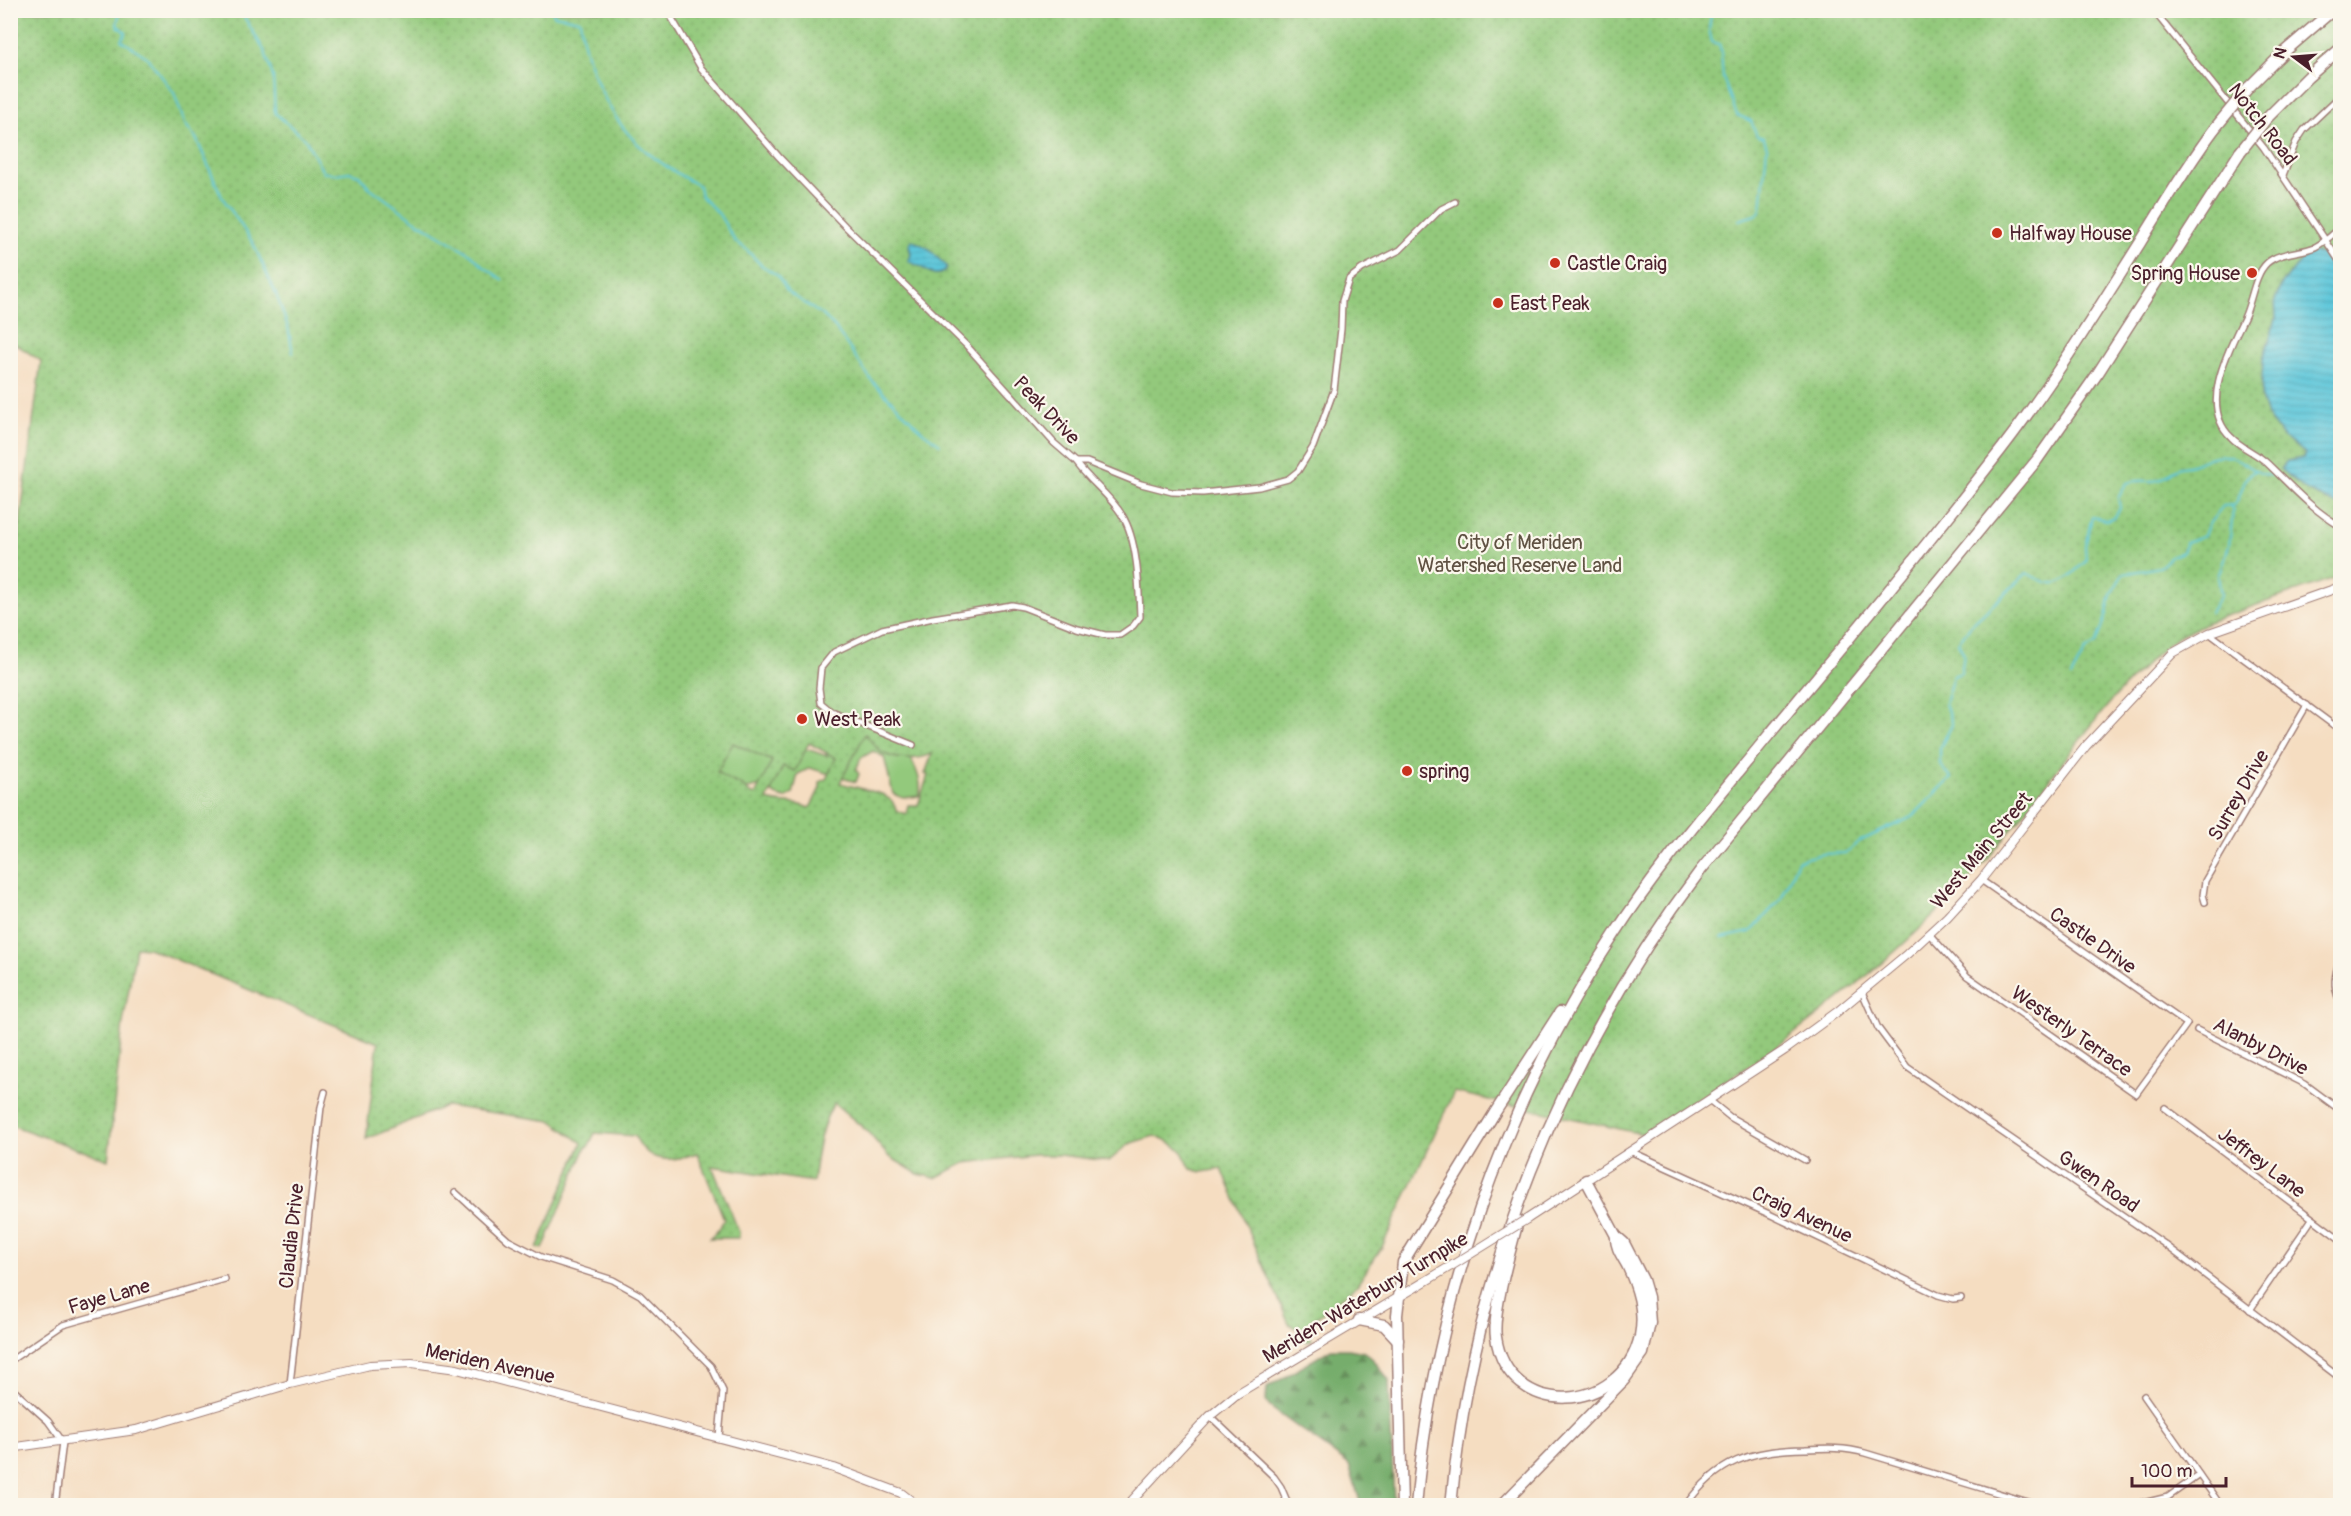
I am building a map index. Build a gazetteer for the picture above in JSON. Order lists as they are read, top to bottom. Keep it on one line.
{"streets":{"main road":["West Main Street","Meriden-Waterbury Turnpike","Meriden Avenue"],"street":["Notch Road","Peak Drive","Surrey Drive","Castle Drive","Westerly Terrace","Alanby Drive","Jeffrey Lane","Gwen Road","Craig Avenue","Claudia Drive","Faye Lane"]},"crossings":[["West Main Street","Castle Drive"],["West Main Street","Westerly Terrace"],["West Main Street","Gwen Road"],["West Main Street","Meriden-Waterbury Turnpike"],["Castle Drive","Westerly Terrace"],["Craig Avenue","Meriden-Waterbury Turnpike"],["Claudia Drive","Meriden Avenue"]],"parks":["City of Meriden Watershed Reserve Land"],"places":["Halfway House","Castle Craig","Spring House","East Peak","West Peak","spring"],"scale_bar":"100 m","north":"left"}
